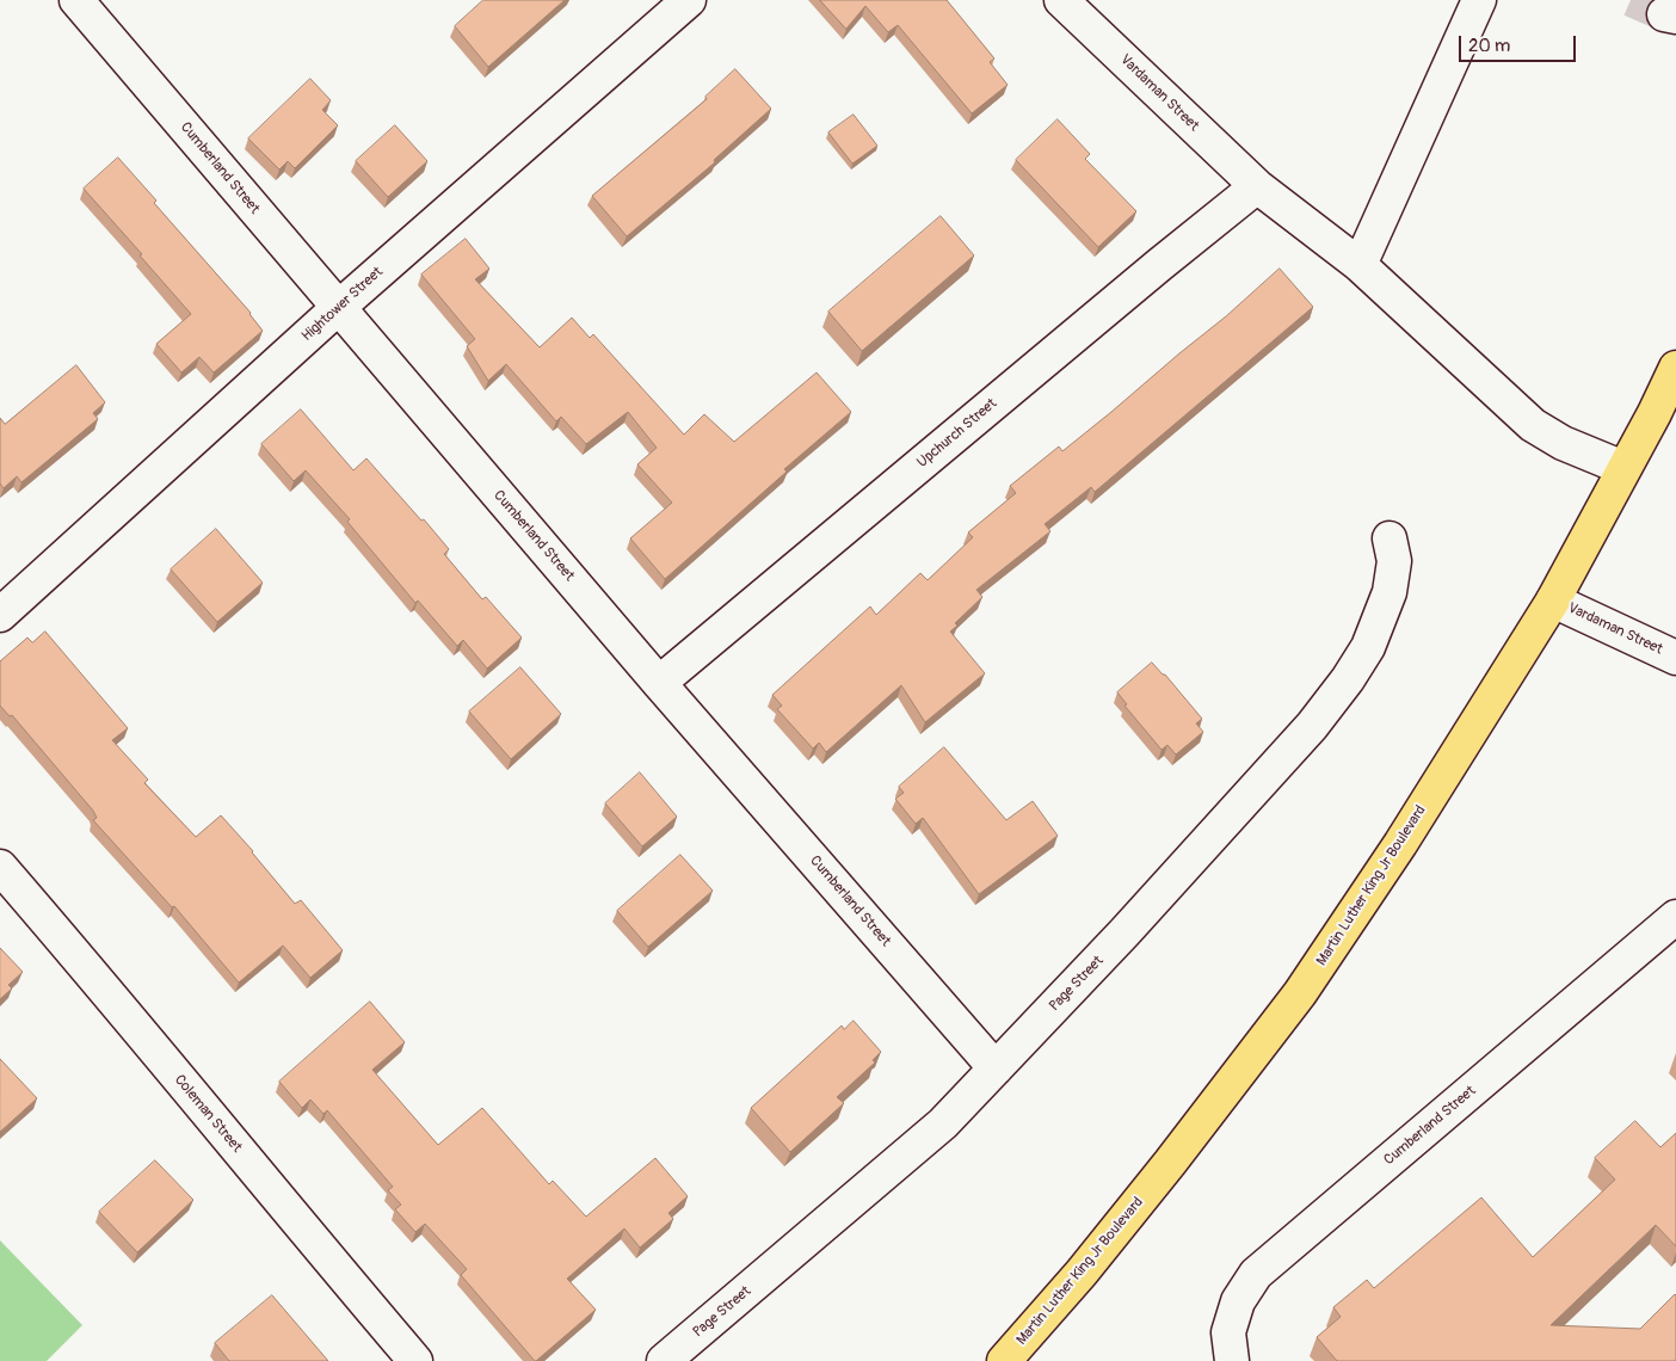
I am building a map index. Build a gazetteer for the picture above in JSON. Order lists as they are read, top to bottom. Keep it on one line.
{"streets":{"main road":["Martin Luther King Jr Boulevard"],"street":["Vardaman Street","Cumberland Street","Hightower Street","Upchurch Street","Page Street","Coleman Street"]},"crossings":[["Vardaman Street","Upchurch Street"],["Vardaman Street","Martin Luther King Jr Boulevard"],["Cumberland Street","Hightower Street"],["Cumberland Street","Upchurch Street"],["Cumberland Street","Page Street"]],"scale_bar":"20 m"}
